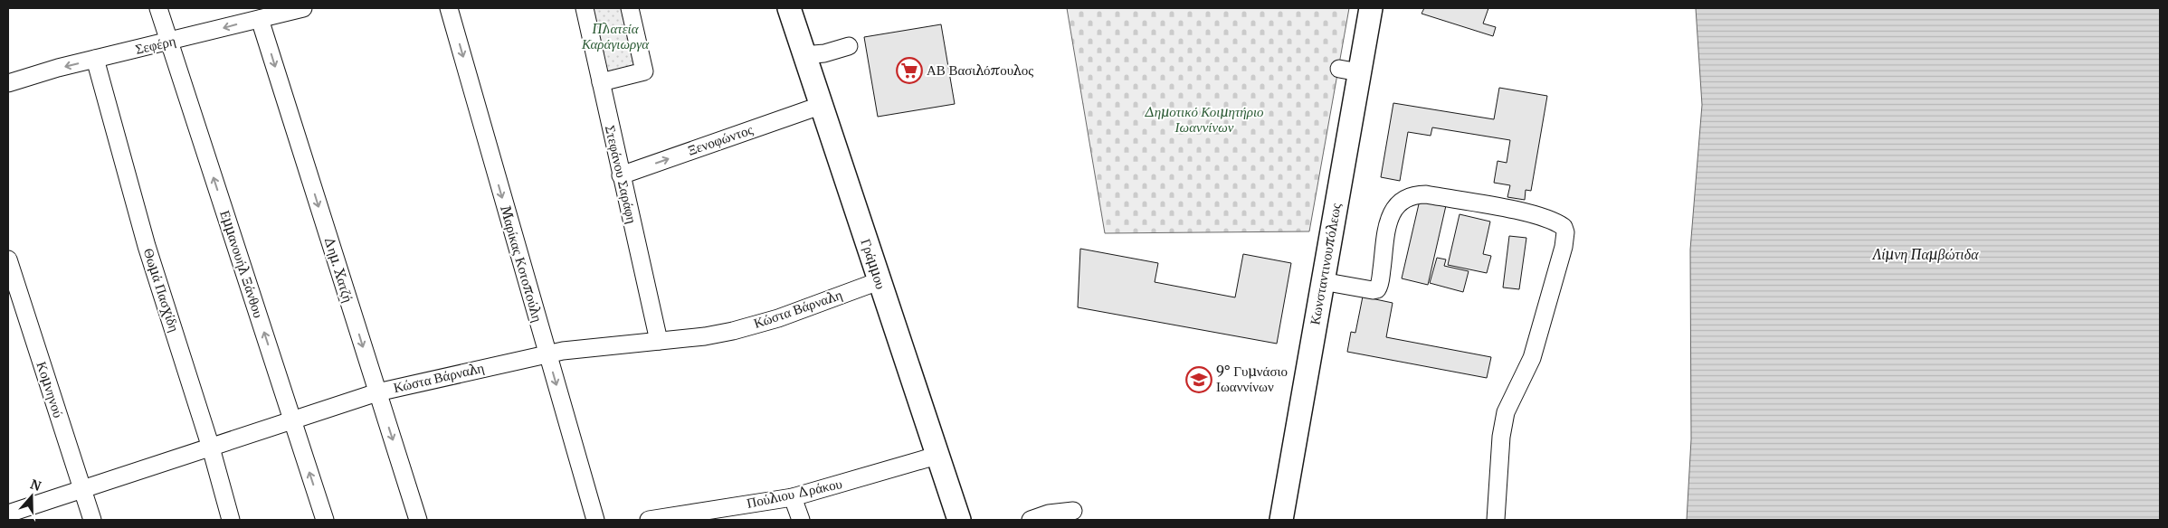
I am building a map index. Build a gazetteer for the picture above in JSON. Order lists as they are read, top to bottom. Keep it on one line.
{"streets":{"main road":["Γράμμου","Κωνσταντινουπόλεως"],"street":["Σεφέρη","Ξενοφώντος","Στεφάνου Σαράφη","Εμμανουήλ Ξάνθου","Μαρίκας Κοτοπούλη","Δημ. Χατζή","Θωμά Πασχίδη","Κώστα Βάρναλη","Κομνηνού","Πούλιου Δράκου"]},"crossings":[["Σεφέρη","Εμμανουήλ Ξάνθου"],["Σεφέρη","Δημ. Χατζή"],["Σεφέρη","Θωμά Πασχίδη"],["Ξενοφώντος","Στεφάνου Σαράφη"],["Ξενοφώντος","Γράμμου"],["Στεφάνου Σαράφη","Κώστα Βάρναλη"],["Εμμανουήλ Ξάνθου","Κώστα Βάρναλη"],["Μαρίκας Κοτοπούλη","Κώστα Βάρναλη"],["Γράμμου","Κώστα Βάρναλη"],["Γράμμου","Πούλιου Δράκου"],["Δημ. Χατζή","Κώστα Βάρναλη"],["Θωμά Πασχίδη","Κώστα Βάρναλη"],["Κώστα Βάρναλη","Κομνηνού"]],"one_way":["Σεφέρη","Ξενοφώντος","Εμμανουήλ Ξάνθου","Μαρίκας Κοτοπούλη","Δημ. Χατζή"],"water":["Λίμνη Παμβώτιδα"],"parks":["Πλατεία Καράγιωργα","Δημοτικό Κοιμητήριο Ιωαννίνων"],"places":{"supermarket":["ΑΒ Βασιλόπουλος"],"school or university":["9° Γυμνάσιο Ιωαννίνων"]},"north":"top"}
